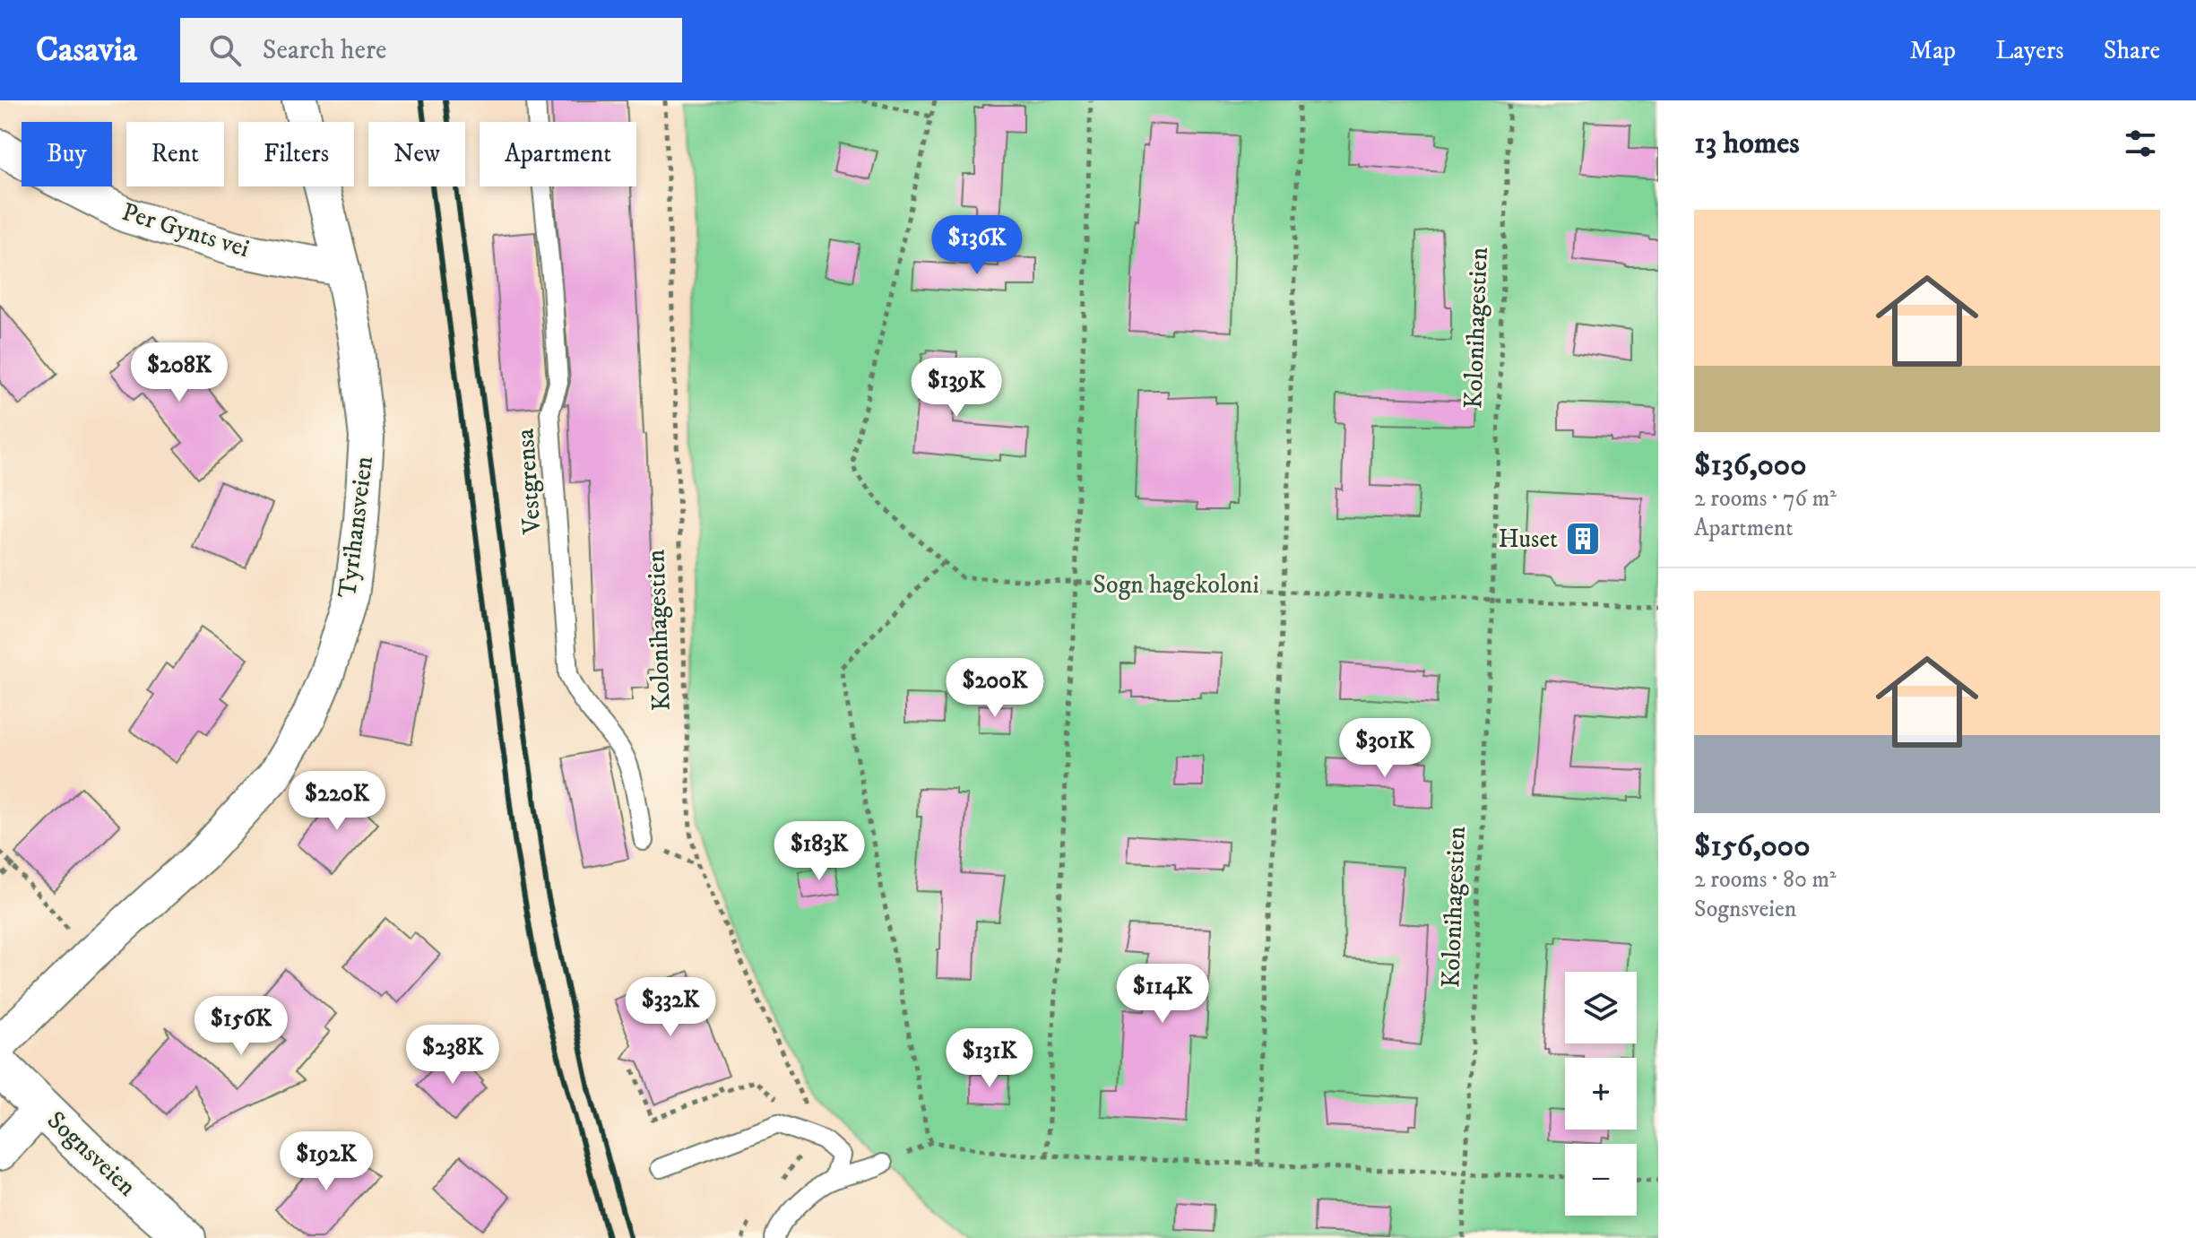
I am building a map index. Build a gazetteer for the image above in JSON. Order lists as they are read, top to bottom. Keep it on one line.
{"streets":{"main road":["Sognsveien"],"street":["Per Gynts vei","Tyrihansveien"],"lane":["Vestgrensa"],"path":["Kolonihagestien"]},"crossings":[["Per Gynts vei","Tyrihansveien"]],"parks":["Sogn hagekoloni"],"places":{"building":["Huset"]},"page":{"header":"Casavia","search":"Search here","nav":["Map","Layers","Share"],"heading":"13 homes","chip":["Buy","Rent","Filters","New","Apartment"],"list":[{"name":"$136,000","note":"2 rooms · 76 m² · Apartment"},{"name":"$156,000","note":"2 rooms · 80 m² · Sognsveien"}],"price":["$136K","$208K","$139K","$200K","$301K","$220K","$183K","$114K","$332K","$156K","$238K","$131K","$192K"],"map_buttons":["+","−"]}}
